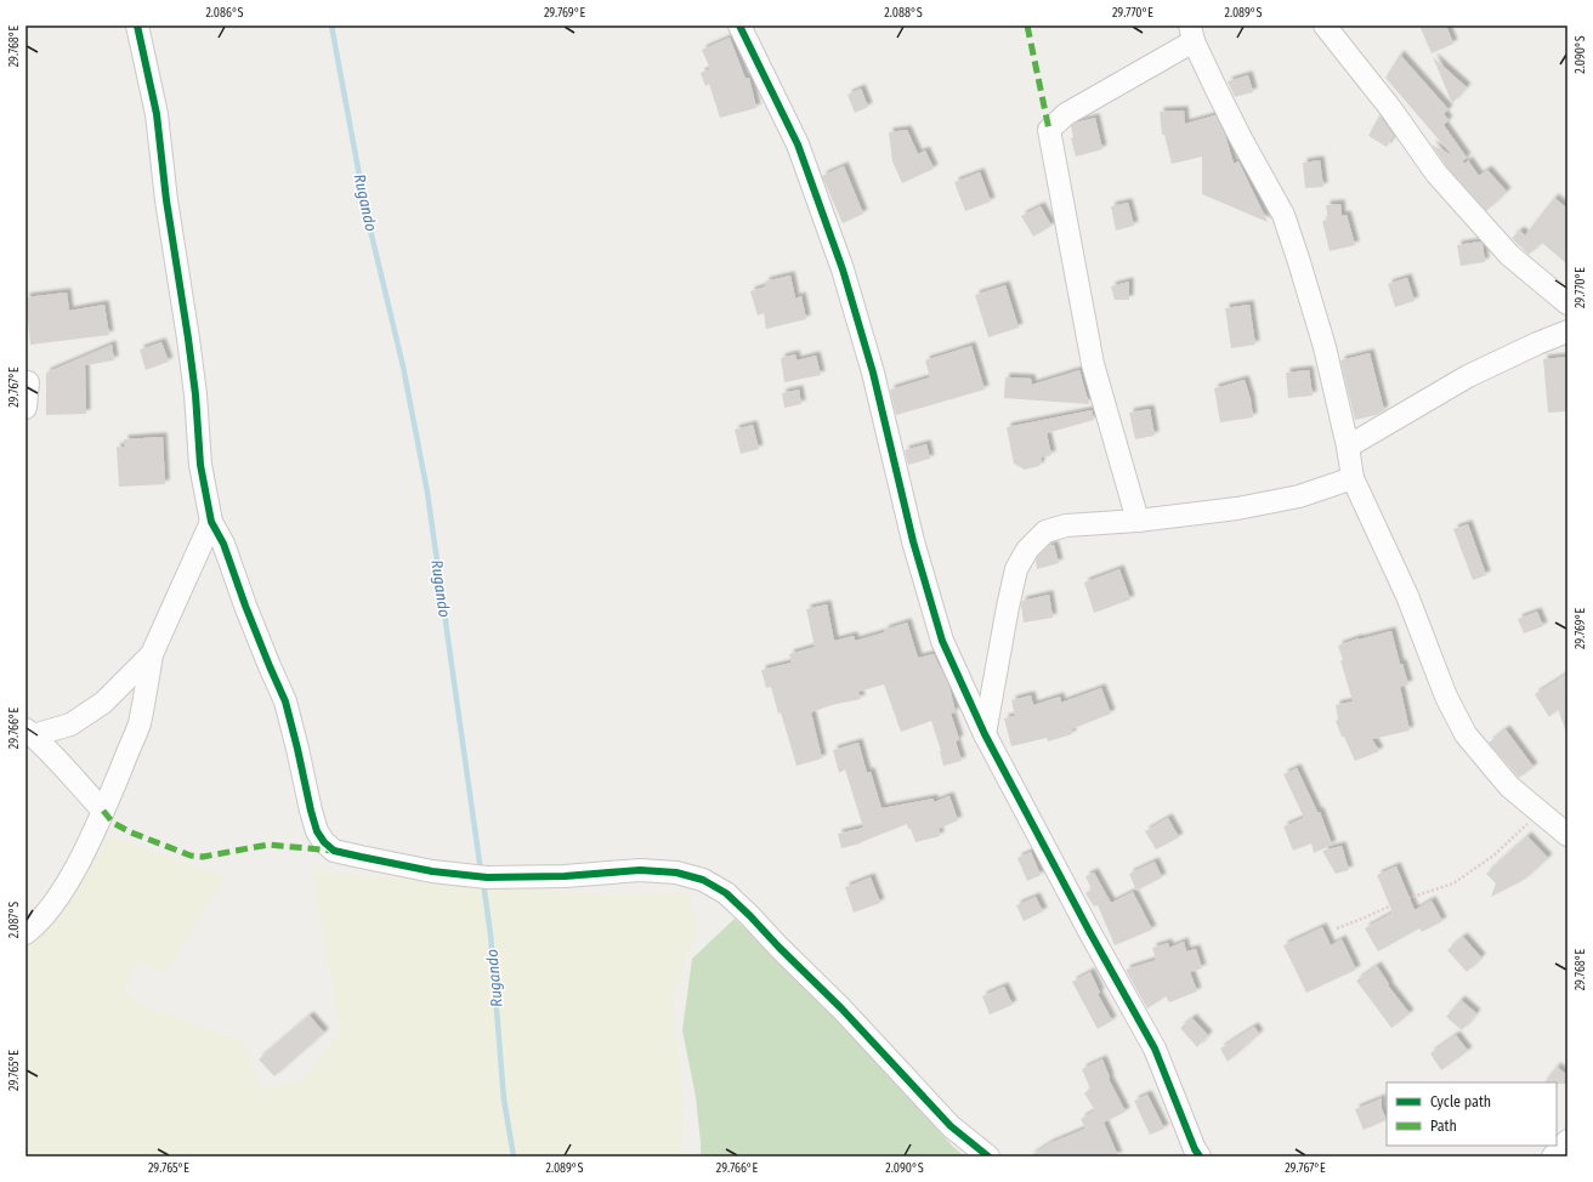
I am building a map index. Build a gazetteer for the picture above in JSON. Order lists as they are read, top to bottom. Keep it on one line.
{"water":["Rugando"],"legend":["Cycle path","Path"],"coordinates":["2.086°S","29.769°E","2.088°S","29.770°E","2.089°S","29.768°E","2.090°S","29.767°E","29.766°E","2.087°S","29.765°E"]}
